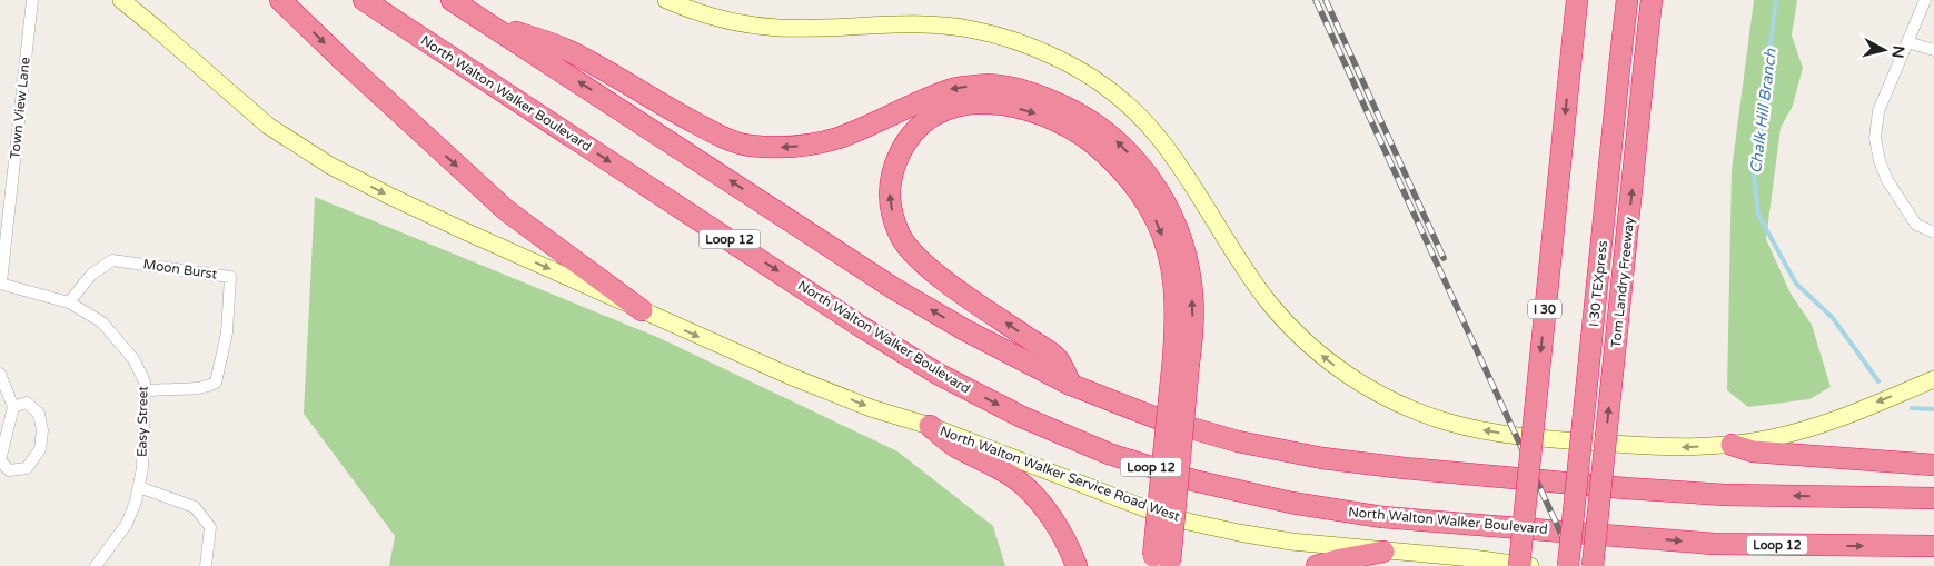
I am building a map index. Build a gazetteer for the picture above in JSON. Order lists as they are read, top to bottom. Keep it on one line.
{"streets":{"highway":["North Walton Walker Boulevard","Loop 12","Tom Landry Freeway","I 30 TEXpress","I 30"],"main road":["North Walton Walker Service Road West"],"street":["Town View Lane","Moon Burst","Easy Street"]},"crossings":[["Town View Lane","Easy Street"],["Moon Burst","Easy Street"]],"water":["Chalk Hill Branch"],"north":"right"}
